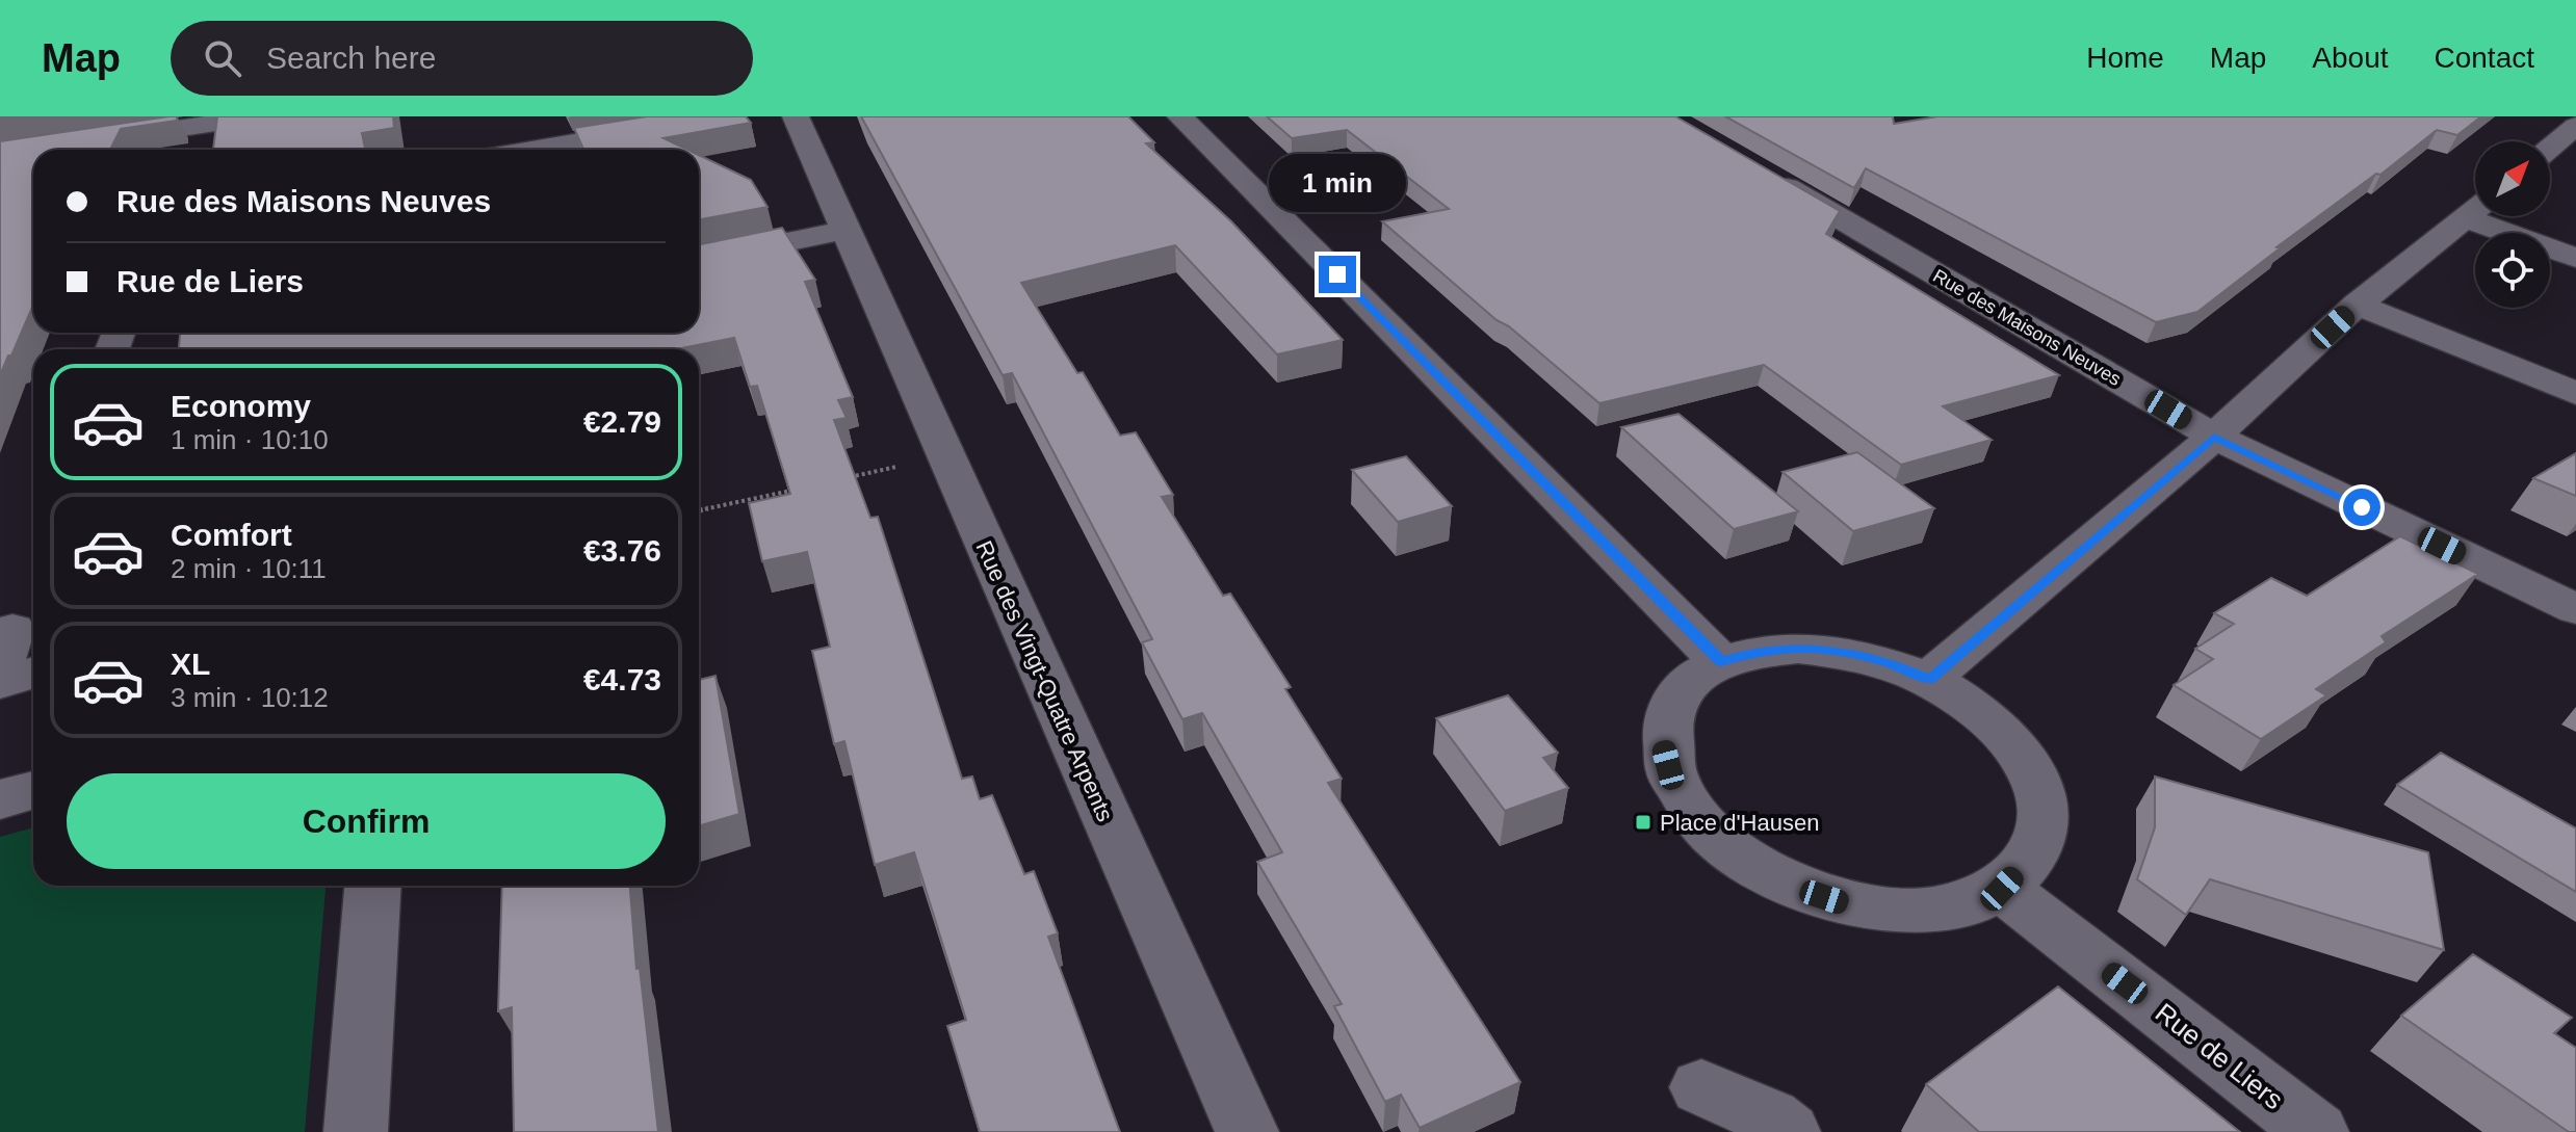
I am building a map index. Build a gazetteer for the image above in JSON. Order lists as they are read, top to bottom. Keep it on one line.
{"streets":{"street":["Rue des Maisons Neuves","Rue des Vingt-Quatre Arpents","Rue de Liers"]},"places":{"transit":["Place d'Hausen"]},"north":"top right","page":{"header":"Map","search":"Search here","nav":["Home","Map","About","Contact"],"banner":["Rue des Maisons Neuves","Rue de Liers"],"bubble":"1 min","list":[{"name":"Economy","note":"1 min · 10:10","value":"€2.79"},{"name":"Comfort","note":"2 min · 10:11","value":"€3.76"},{"name":"XL","note":"3 min · 10:12","value":"€4.73"}],"buttons":"Confirm"}}
